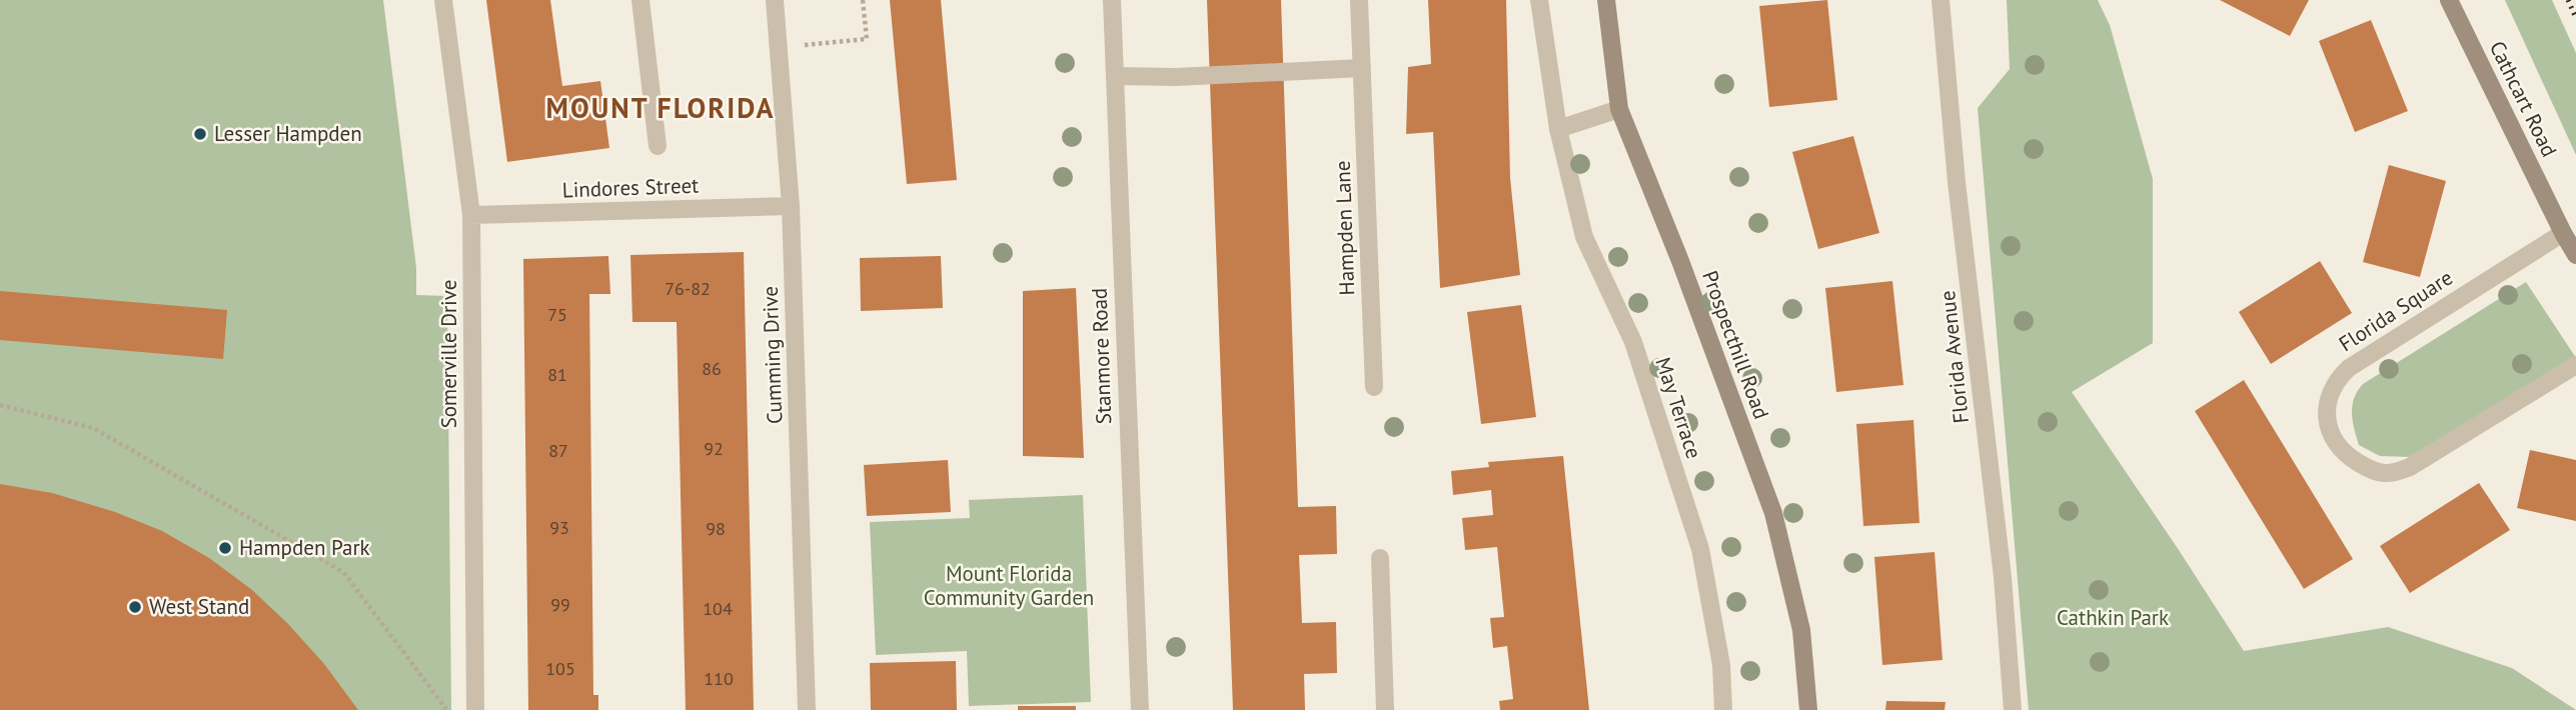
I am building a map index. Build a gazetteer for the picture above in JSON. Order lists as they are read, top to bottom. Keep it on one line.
{"streets":{"main road":["Cathcart Road","Prospecthill Road"],"street":["Lindores Street","Hampden Lane","Florida Square","Somerville Drive","Cumming Drive","Stanmore Road","Florida Avenue","May Terrace"]},"crossings":[["Cathcart Road","Florida Square"],["Lindores Street","Somerville Drive"],["Lindores Street","Cumming Drive"]],"districts":["MOUNT FLORIDA"],"parks":["Mount Florida Community Garden","Cathkin Park"],"places":["Lesser Hampden","Hampden Park","West Stand"],"house_numbers":["76-82","75","86","81","92","87","93","98","99","104","105","110"]}
